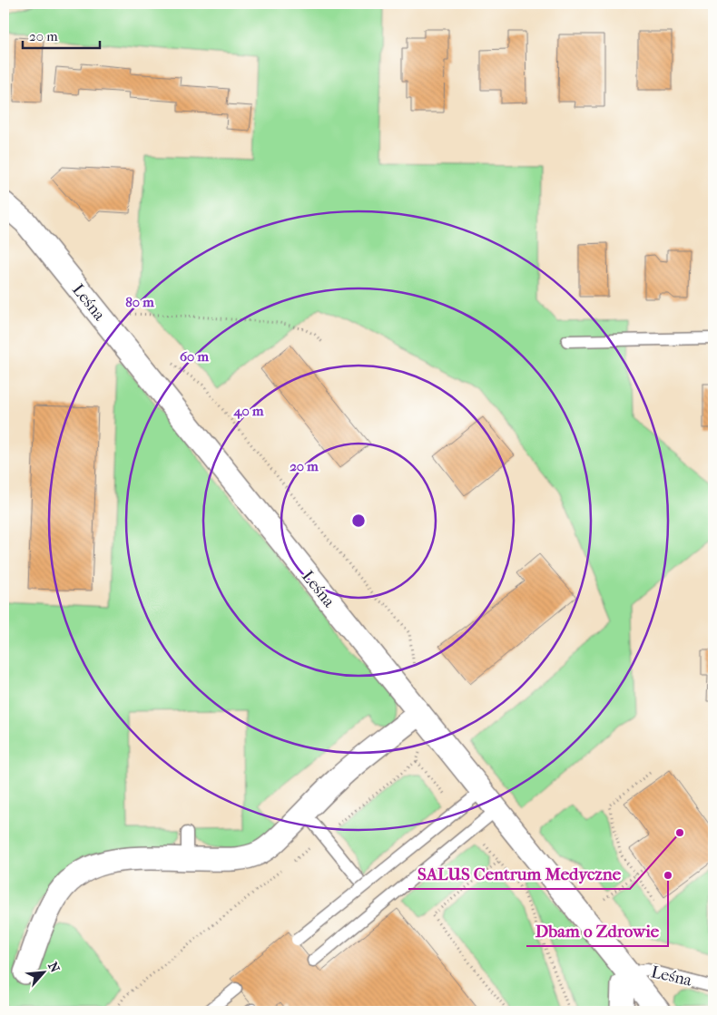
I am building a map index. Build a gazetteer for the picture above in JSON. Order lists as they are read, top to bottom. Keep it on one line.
{"streets":{"street":["Leśna"]},"places":["SALUS Centrum Medyczne","Dbam o Zdrowie"],"scale_bar":"20 m","north":"top right","rings":["80 m","60 m","40 m","20 m"]}
